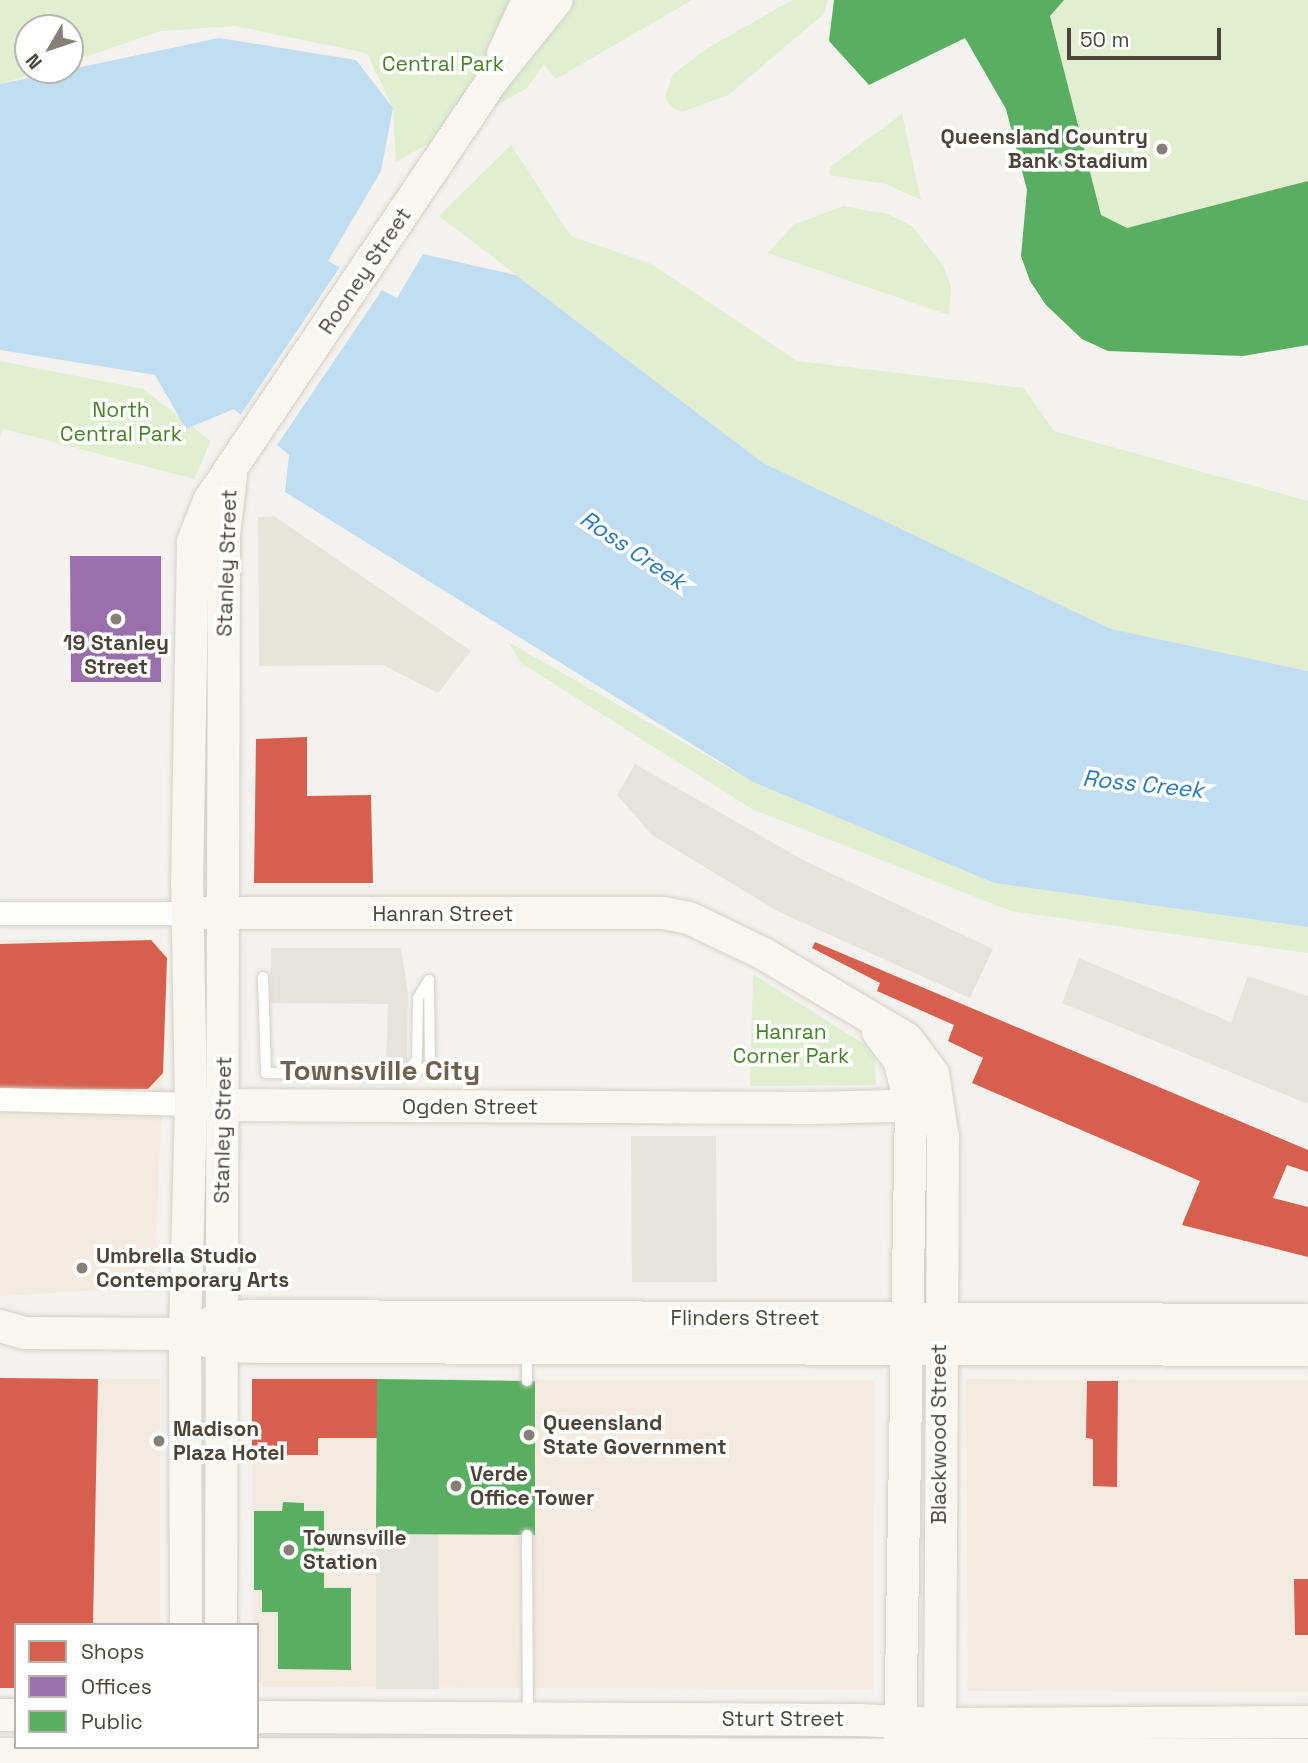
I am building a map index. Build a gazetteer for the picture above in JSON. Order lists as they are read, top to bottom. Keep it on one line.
{"streets":{"main road":["Rooney Street","Stanley Street","Hanran Street","Ogden Street","Flinders Street","Blackwood Street","Sturt Street"]},"crossings":[["Rooney Street","Stanley Street"],["Stanley Street","Hanran Street"],["Stanley Street","Ogden Street"],["Stanley Street","Flinders Street"],["Hanran Street","Ogden Street"],["Hanran Street","Blackwood Street"],["Ogden Street","Blackwood Street"],["Flinders Street","Blackwood Street"],["Blackwood Street","Sturt Street"]],"districts":["Townsville City"],"water":["Ross Creek"],"parks":["Central Park","North Central Park","Hanran Corner Park"],"places":["Queensland Country Bank Stadium","19 Stanley Street","Umbrella Studio Contemporary Arts","Queensland State Government","Madison Plaza Hotel","Verde Office Tower","Townsville Station"],"legend":["Shops","Offices","Public"],"scale_bar":"50 m","north":"bottom left"}
